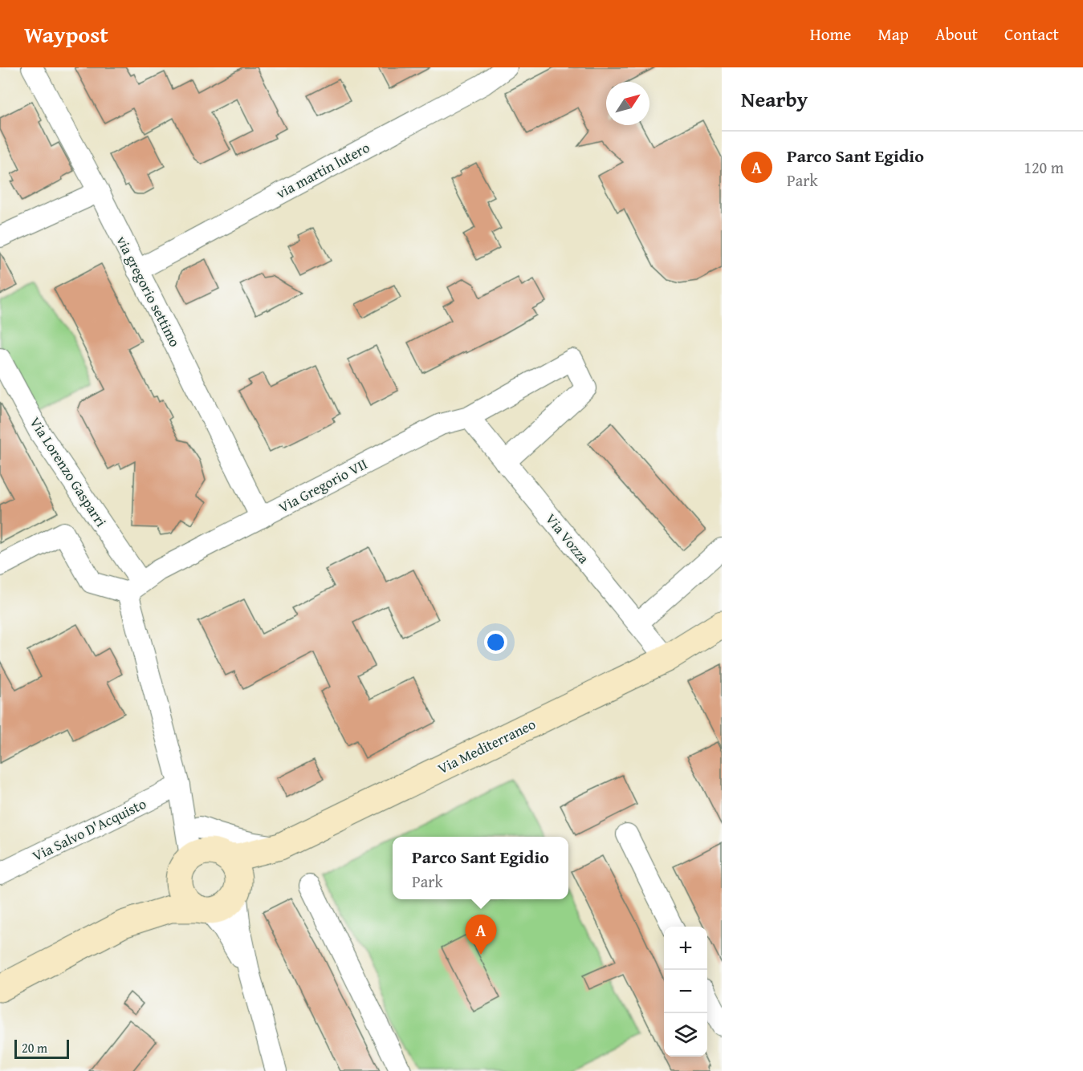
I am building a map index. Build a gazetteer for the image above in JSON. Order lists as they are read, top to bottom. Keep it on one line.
{"streets":{"main road":["Via Mediterraneo"],"street":["via martin lutero","via gregorio settimo","Via Lorenzo Gasparri","Via Gregorio VII","Via Vozza","Via Salvo D'Acquisto"]},"crossings":[["via martin lutero","via gregorio settimo"],["via gregorio settimo","Via Gregorio VII"],["Via Lorenzo Gasparri","Via Gregorio VII"],["Via Gregorio VII","Via Vozza"],["Via Vozza","Via Mediterraneo"]],"scale_bar":"20 m","north":"top right","page":{"header":"Waypost","nav":["Home","Map","About","Contact"],"heading":"Nearby","list":[{"mark":"A","name":"Parco Sant Egidio","note":"Park","value":"120 m"}],"popup":["Parco Sant Egidio","Park"],"pins":"A","map_buttons":["+","−"],"scale":"20 m"}}
